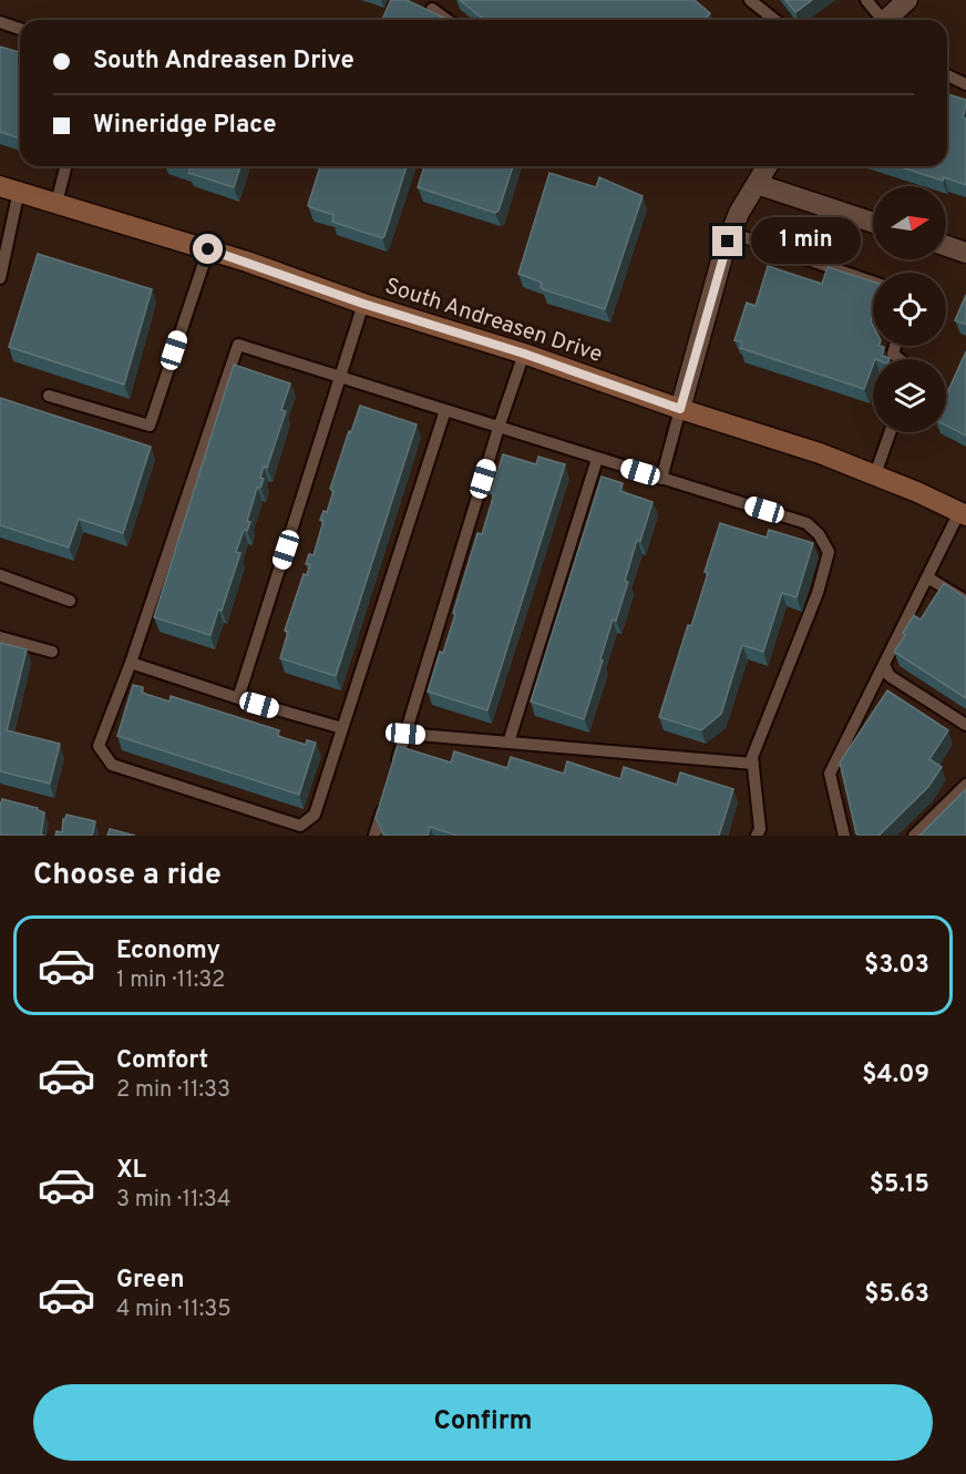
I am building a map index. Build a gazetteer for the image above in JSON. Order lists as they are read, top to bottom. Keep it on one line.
{"streets":{"street":["South Andreasen Drive"]},"north":"right","page":{"banner":["South Andreasen Drive","Wineridge Place"],"bubble":"1 min","heading":"Choose a ride","list":[{"name":"Economy","note":"1 min · 11:32","value":"$3.03"},{"name":"Comfort","note":"2 min · 11:33","value":"$4.09"},{"name":"XL","note":"3 min · 11:34","value":"$5.15"},{"name":"Green","note":"4 min · 11:35","value":"$5.63"}],"buttons":"Confirm"}}
